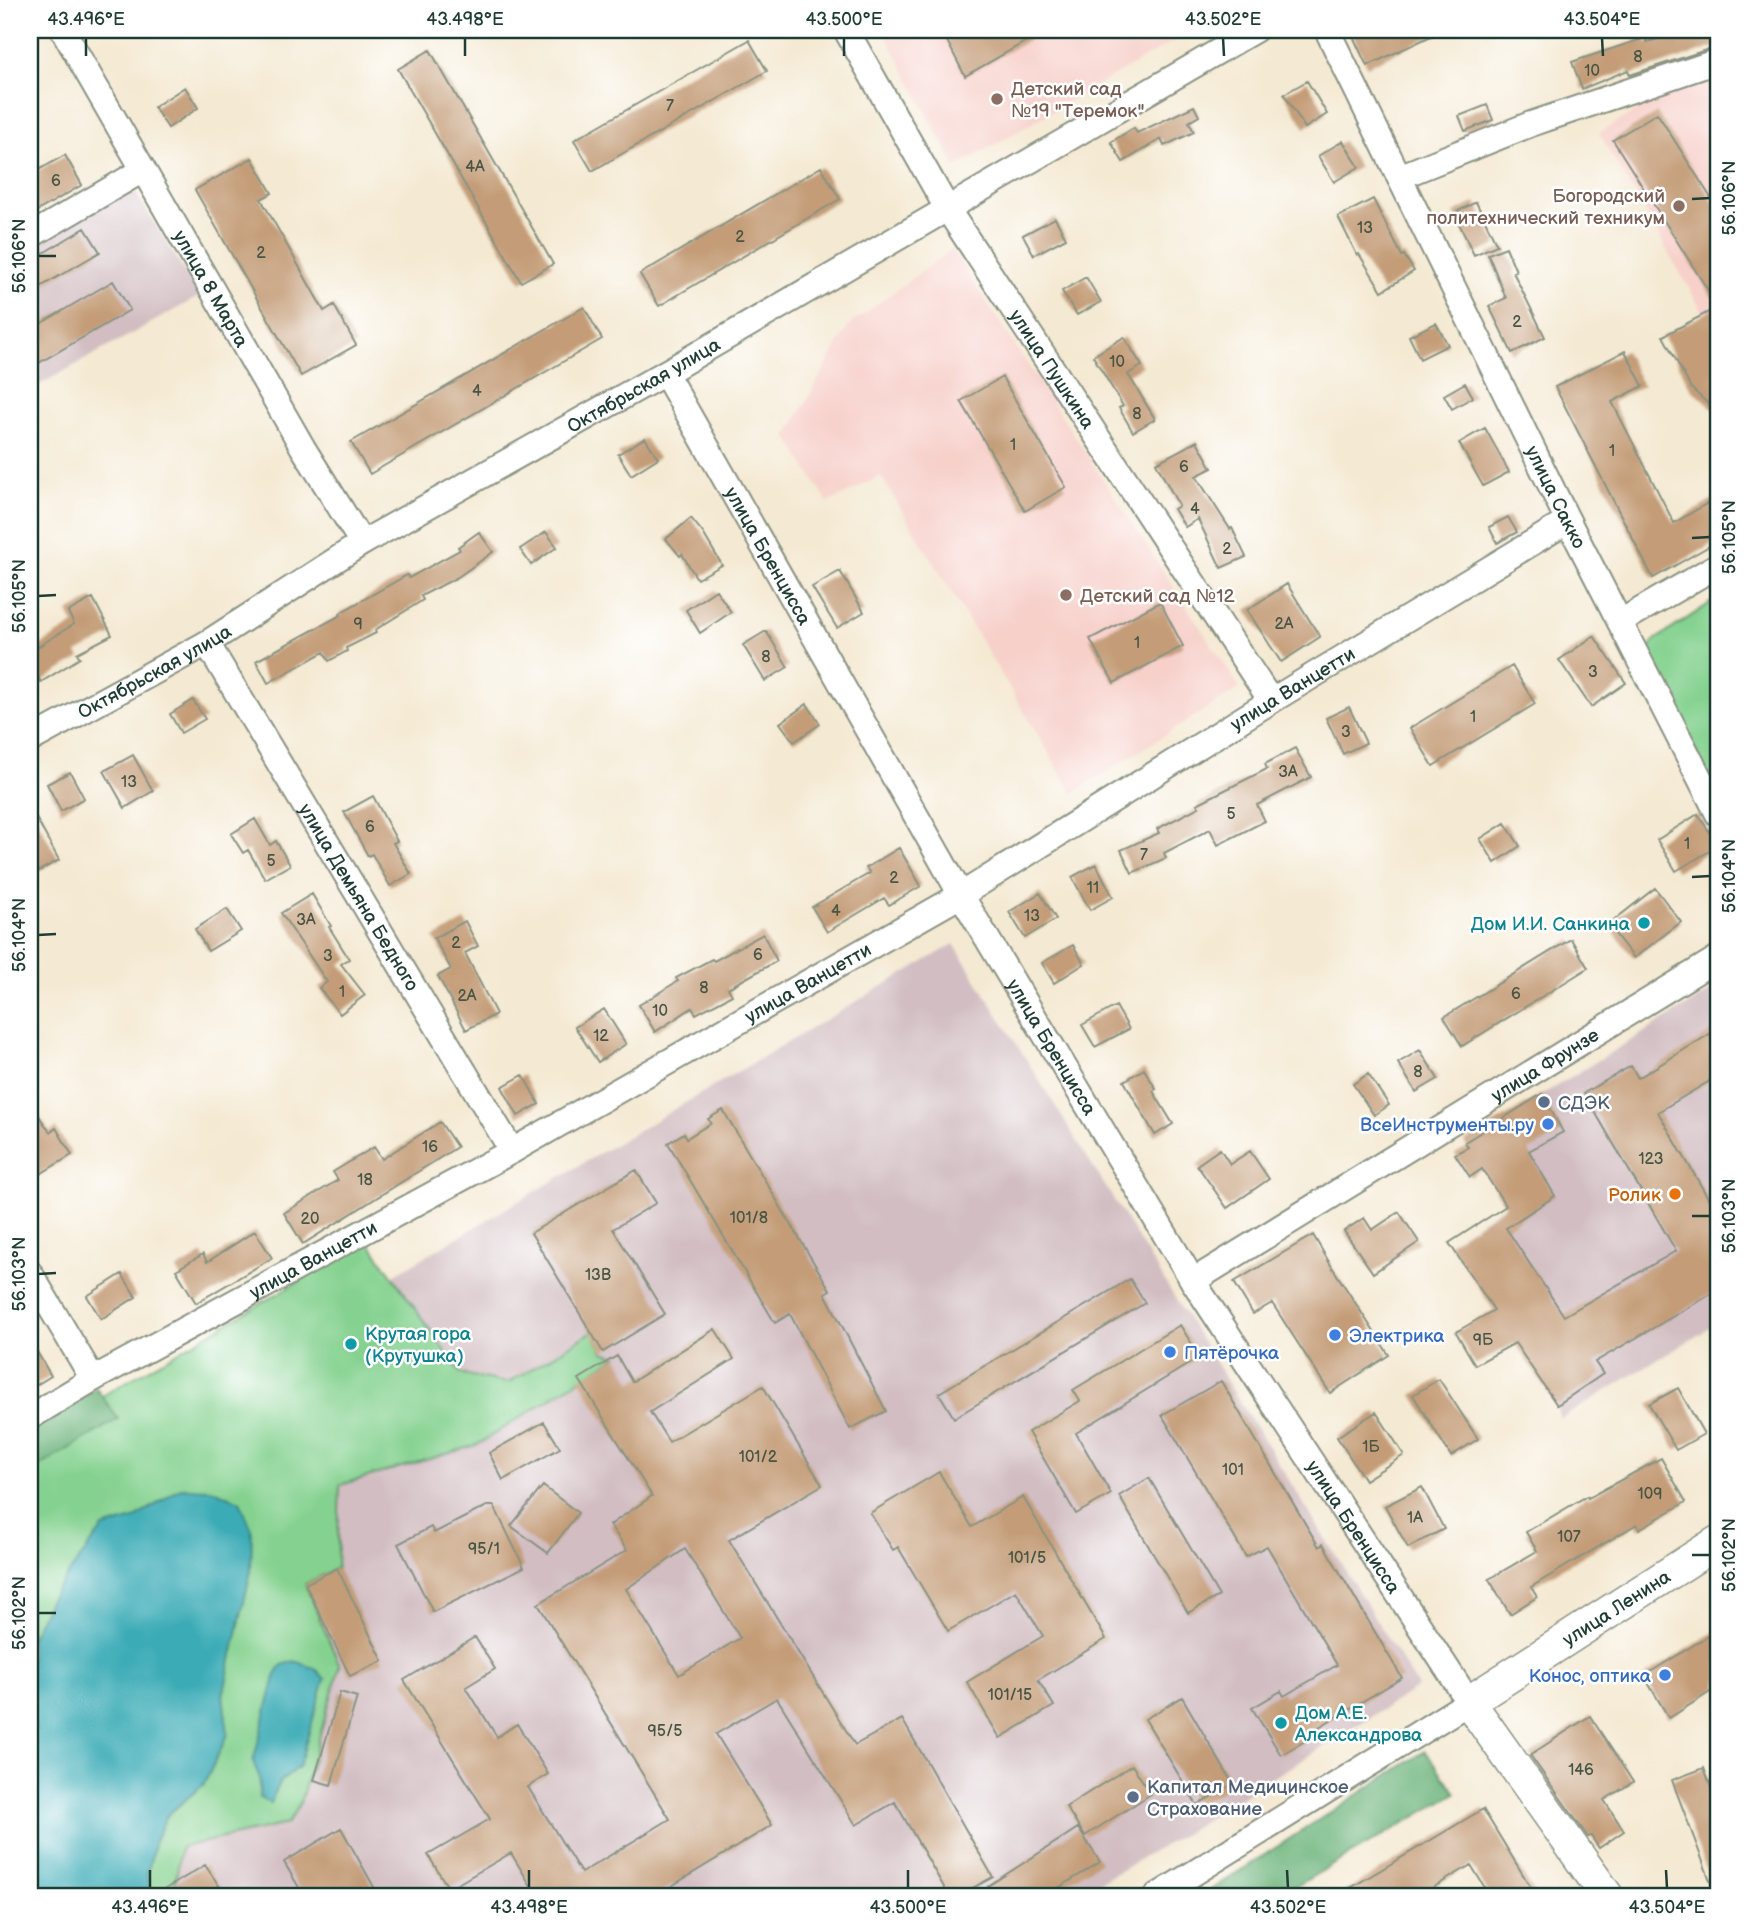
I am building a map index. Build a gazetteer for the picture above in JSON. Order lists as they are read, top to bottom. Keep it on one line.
{"streets":{"main road":["улица Ленина"],"street":["улица 8 Марта","улица Пушкина","Октябрьская улица","улица Сакко","улица Бренцисса","улица Ванцетти","улица Демьяна Бедного","улица Фрунзе"]},"crossings":[["улица 8 Марта","Октябрьская улица"],["улица Пушкина","Октябрьская улица"],["улица Пушкина","улица Ванцетти"],["Октябрьская улица","улица Бренцисса"],["Октябрьская улица","улица Демьяна Бедного"],["улица Сакко","улица Ванцетти"],["улица Бренцисса","улица Ванцетти"],["улица Бренцисса","улица Фрунзе"],["улица Бренцисса","улица Ленина"],["улица Ванцетти","улица Демьяна Бедного"]],"places":["Детский сад №19 \"Теремок\"","Богородский политехнический техникум","Детский сад №12","Дом И.И. Санкина","СДЭК","ВсеИнструменты.ру","Ролик","Электрика","Крутая гора (Крутушка)","Пятёрочка","Конос, оптика","Дом А.Е. Александрова","Капитал Медицинское Страхование"],"house_numbers":["8","10","7","4А","6","13","2","2","2","10","4","8","1","1","6","4","2","9","2А","1","8","3","1","3","3А","13","5","6","1","7","5","2","11","4","13","3А","2","6","3","8","1","6","2А","10","12","8","16","123","18","101/8","20","13В","9Б","1Б","101/2","101","109","1А","107","95/1","101/5","101/15","95/5","146"],"coordinates":["43.496°E","43.498°E","43.500°E","43.502°E","43.504°E","56.106°N","56.105°N","56.104°N","56.103°N","56.102°N"]}
